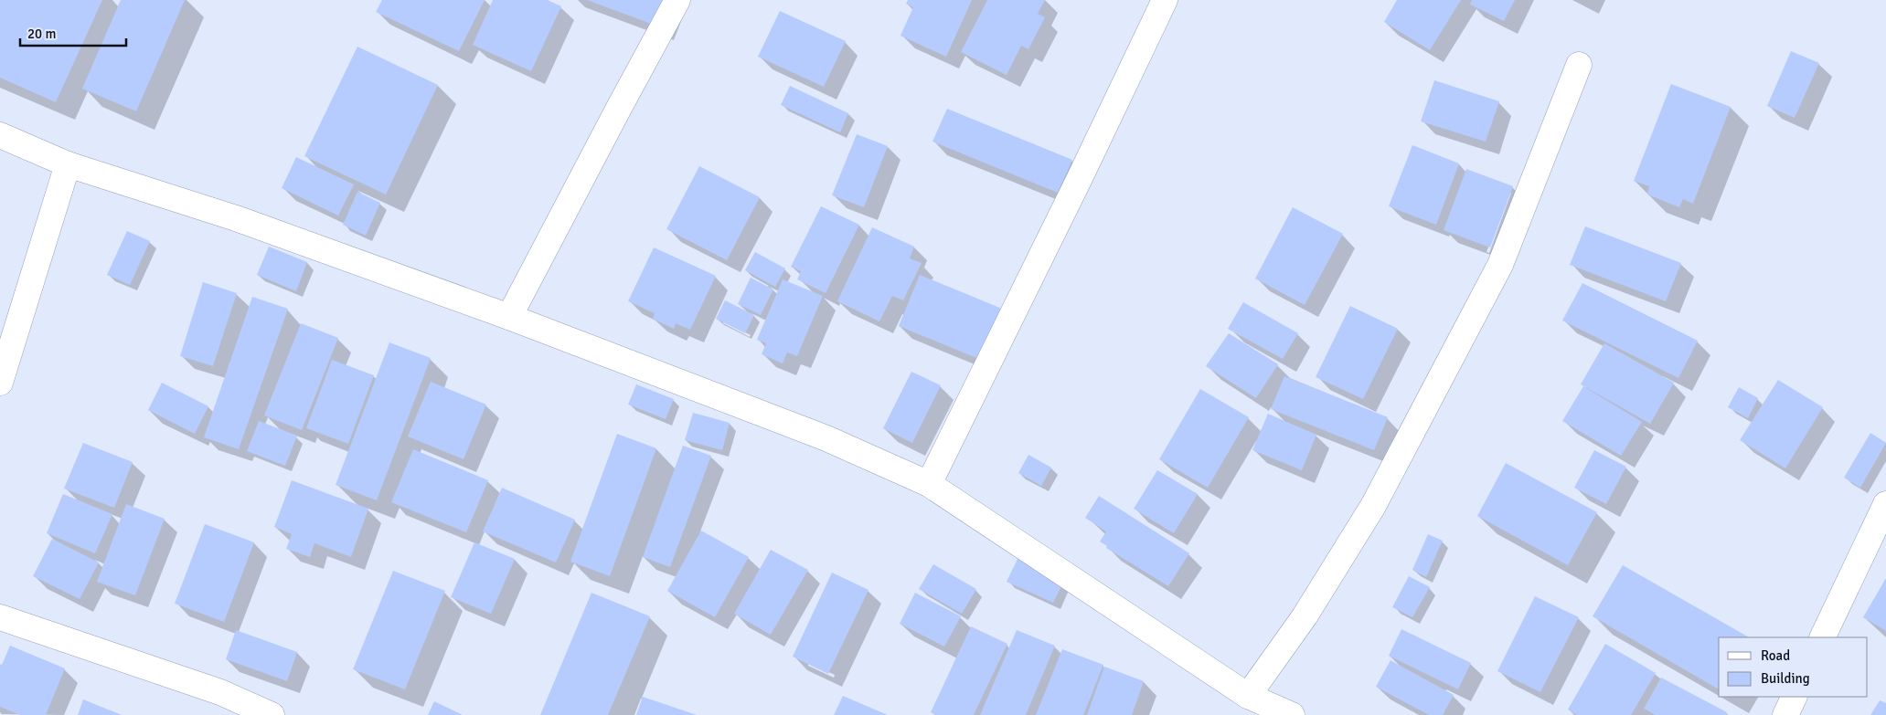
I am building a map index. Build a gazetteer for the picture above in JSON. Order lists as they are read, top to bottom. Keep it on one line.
{"legend":["Road","Building"],"scale_bar":"20 m"}
